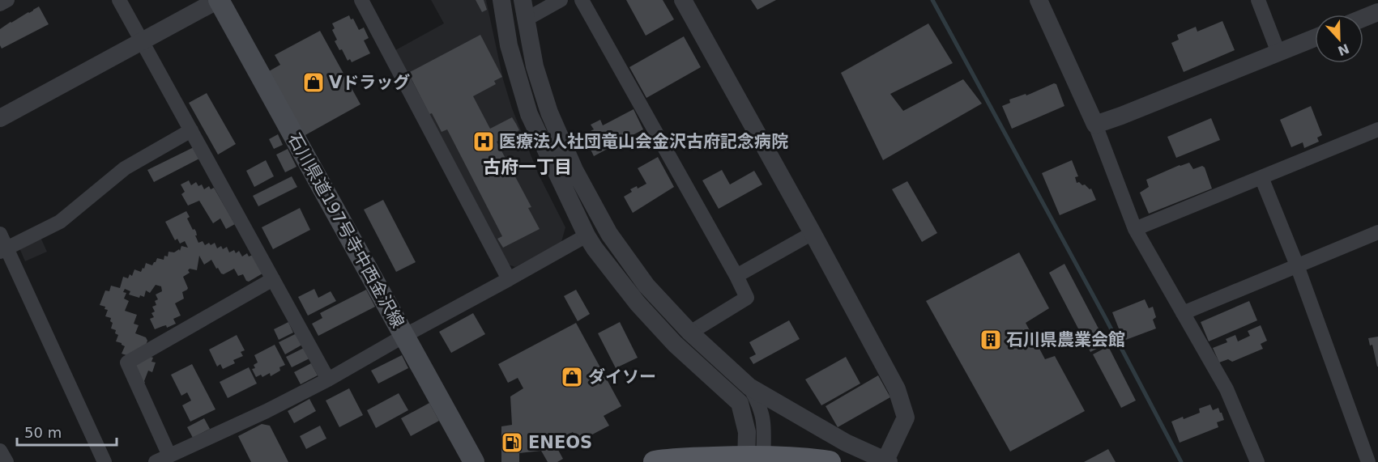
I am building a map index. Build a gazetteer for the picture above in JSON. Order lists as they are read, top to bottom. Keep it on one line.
{"streets":{"main road":["石川県道197号寺中西金沢線"]},"districts":["古府一丁目"],"places":{"shop":["Vドラッグ","ダイソー"],"hospital":["医療法人社団竜山会金沢古府記念病院"],"building":["石川県農業会館"],"fuel station":["ENEOS"]},"scale_bar":"50 m","north":"bottom"}
